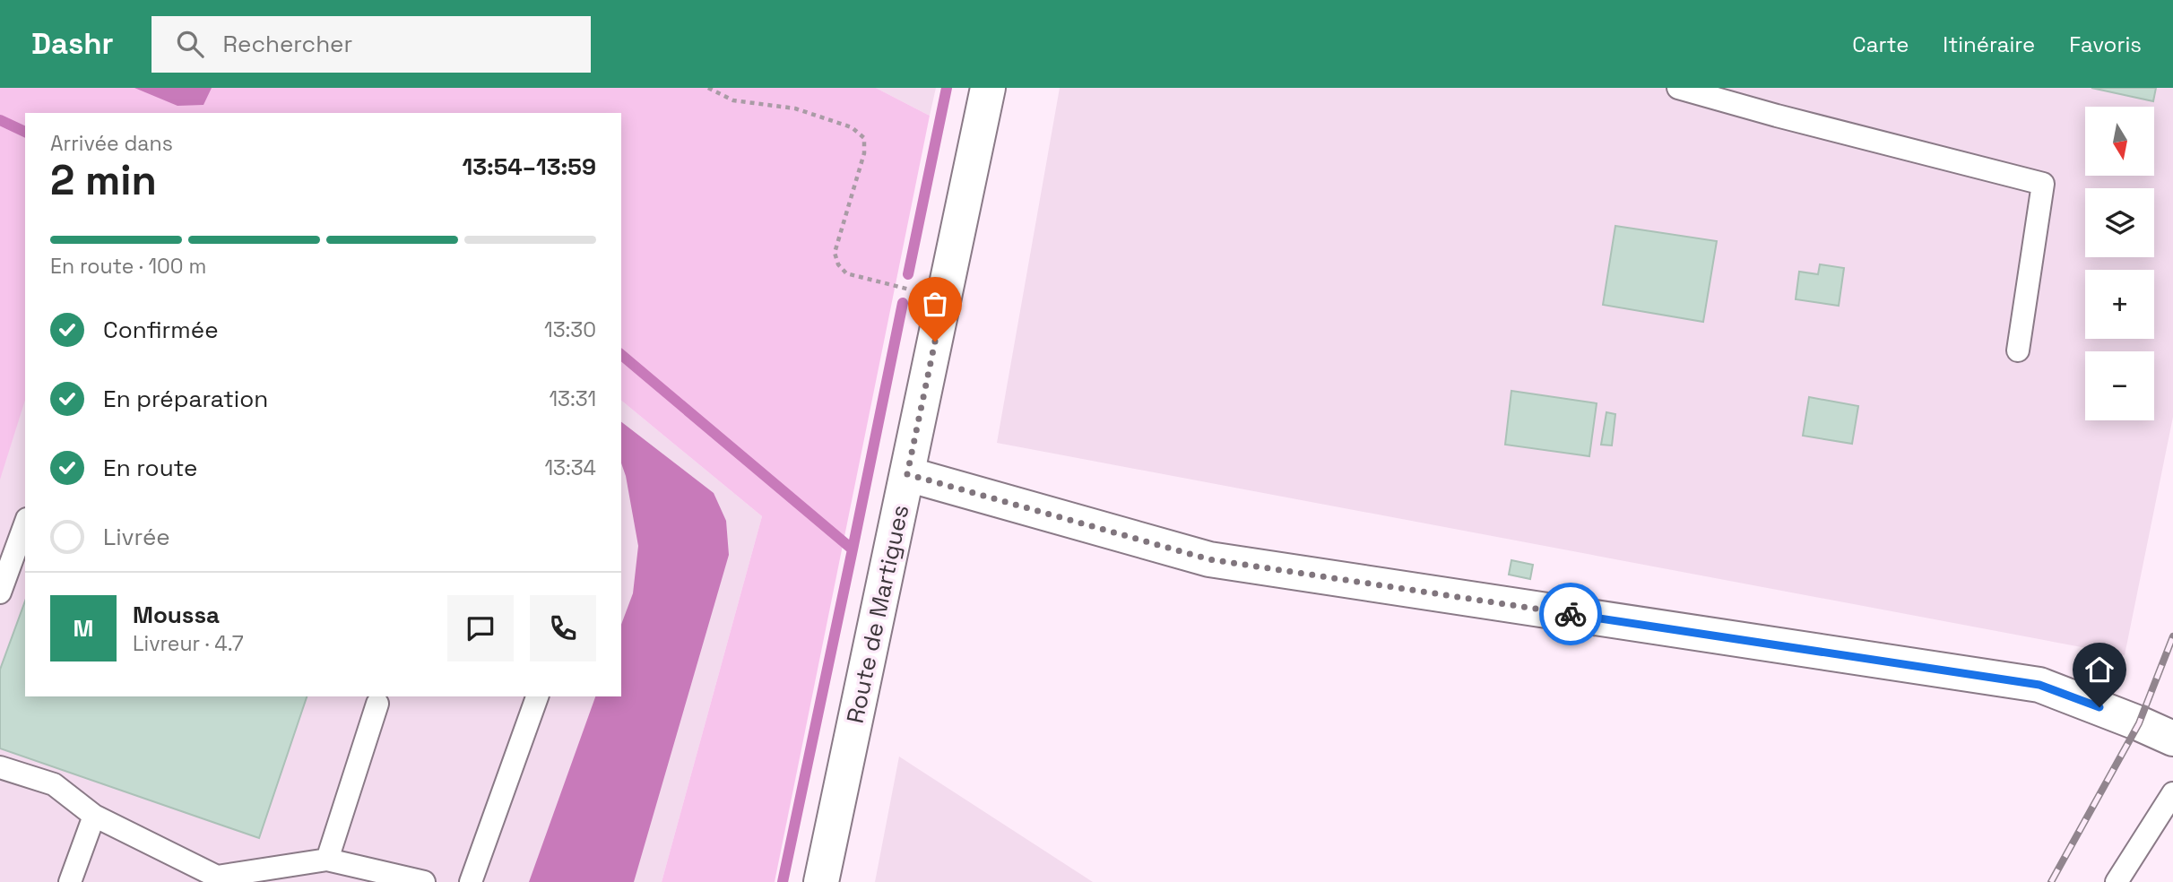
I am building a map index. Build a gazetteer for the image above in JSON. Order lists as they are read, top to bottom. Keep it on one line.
{"streets":{"street":["Route de Martigues"]},"north":"bottom","page":{"header":"Dashr","search":"Rechercher","nav":["Carte","Itinéraire","Favoris"],"map_buttons":["+","−"],"heading":["2 min","Arrivée dans","13:54–13:59"],"panel":["Moussa","Livreur · 4.7"],"bar":"En route · 100 m","list":[["Confirmée","13:30"],["En préparation","13:31"],["En route","13:34"],"Livrée"],"round":"M"}}
